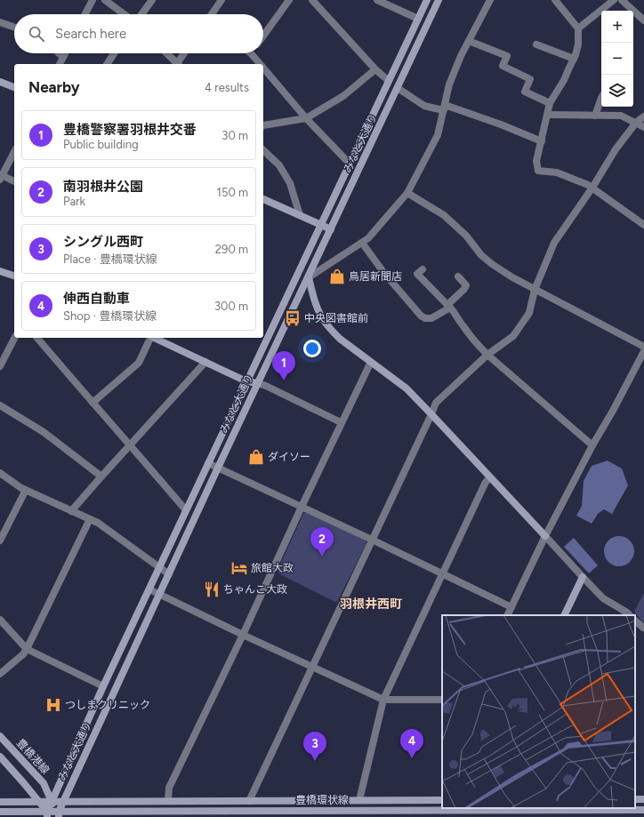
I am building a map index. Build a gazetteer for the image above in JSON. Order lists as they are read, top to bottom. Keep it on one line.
{"streets":{"street":["みなと大通り","豊橋港線","豊橋環状線"]},"crossings":[["みなと大通り","豊橋港線"],["みなと大通り","豊橋環状線"],["豊橋港線","豊橋環状線"]],"districts":["羽根井西町"],"places":{"shop":["鳥居新聞店","ダイソー"],"bus stop":["中央図書館前"],"hotel":["旅館大政"],"restaurant":["ちゃんこ大政"],"hospital":["つしまクリニック"]},"page":{"map_buttons":["+","−"],"search":"Search here","heading":["Nearby","4 results"],"list":[{"mark":"1","name":"豊橋警察署羽根井交番","note":"Public building","value":"30 m"},{"mark":"2","name":"南羽根井公園","note":"Park","value":"150 m"},{"mark":"3","name":"シングル西町","note":"Place · 豊橋環状線","value":"290 m"},{"mark":"4","name":"伸西自動車","note":"Shop · 豊橋環状線","value":"300 m"}],"pins":["1","2","4","3"]}}
